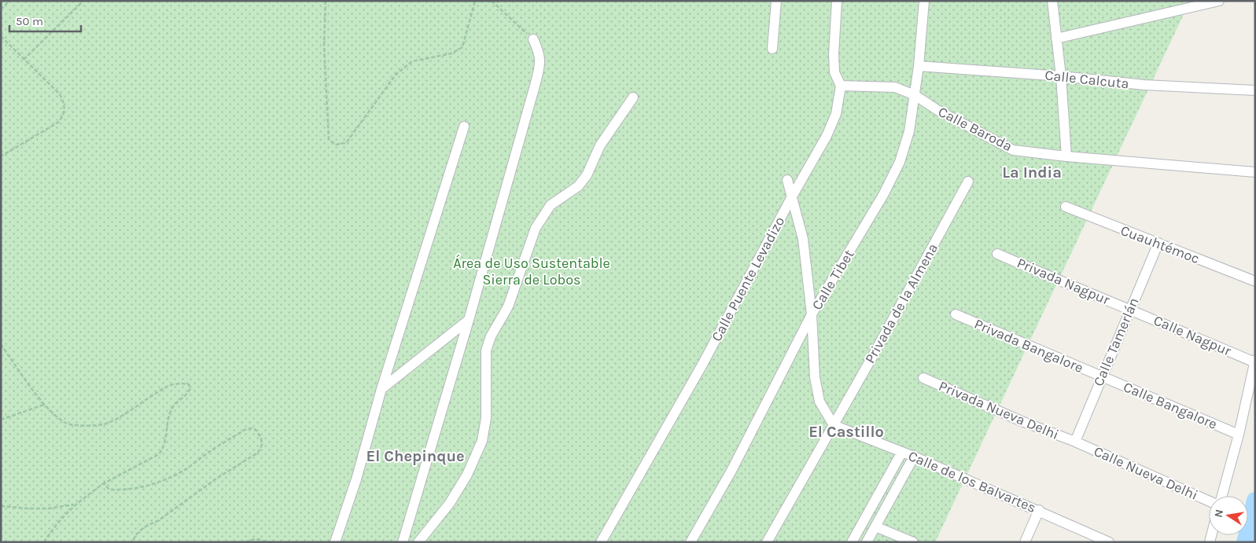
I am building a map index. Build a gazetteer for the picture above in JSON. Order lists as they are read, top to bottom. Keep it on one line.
{"streets":{"street":["Calle Calcuta","Calle Baroda","Cuauhtémoc","Calle Puente Levadizo","Calle Tibet","Privada Nagpur","Privada de la Almena","Calle Nagpur","Calle Tamerlán","Privada Bangalore","Calle Bangalore","Privada Nueva Delhi","Calle Nueva Delhi","Calle de los Balvartes"]},"crossings":[["Calle Calcuta","Calle Tibet"],["Calle Baroda","Calle Puente Levadizo"],["Calle Baroda","Calle Tibet"],["Cuauhtémoc","Calle Tamerlán"],["Privada Nagpur","Calle Nagpur"],["Privada Nagpur","Calle Tamerlán"],["Privada de la Almena","Calle de los Balvartes"],["Calle Nagpur","Calle Tamerlán"],["Calle Tamerlán","Privada Bangalore"],["Calle Tamerlán","Calle Bangalore"],["Calle Tamerlán","Privada Nueva Delhi"],["Calle Tamerlán","Calle Nueva Delhi"],["Privada Bangalore","Calle Bangalore"],["Privada Nueva Delhi","Calle Nueva Delhi"]],"districts":["La India","El Castillo","El Chepinque"],"parks":["Área de Uso Sustentable Sierra de Lobos"],"scale_bar":"50 m","north":"left"}
